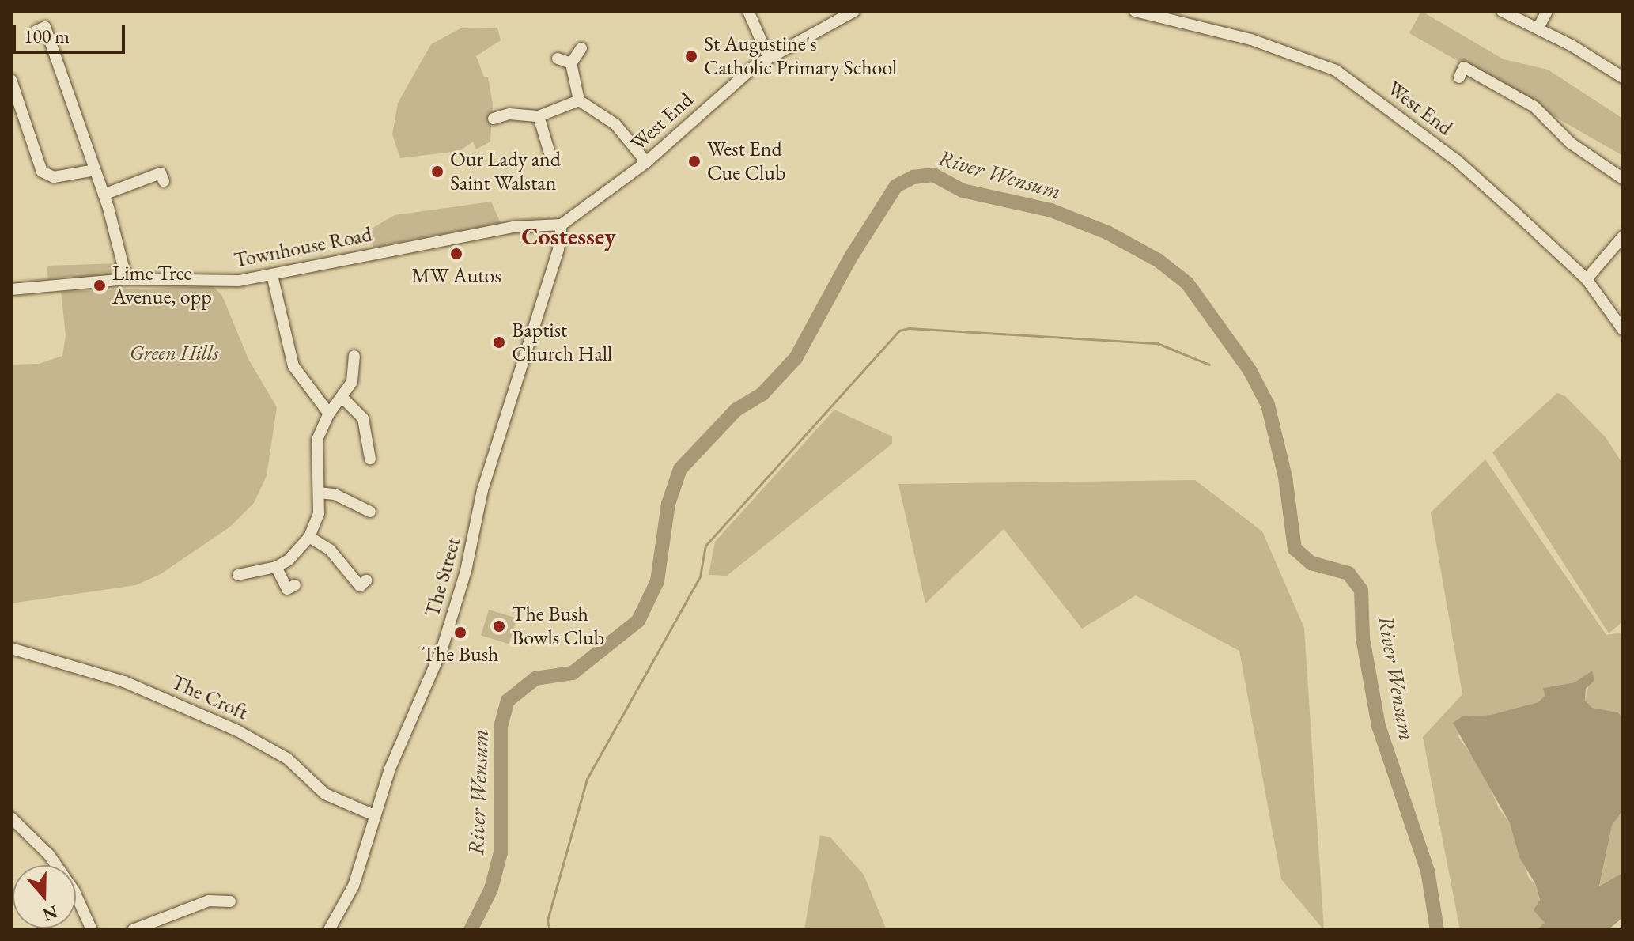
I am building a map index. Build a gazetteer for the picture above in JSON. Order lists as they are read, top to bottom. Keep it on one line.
{"streets":{"street":["West End","Townhouse Road","The Street","The Croft"]},"crossings":[["West End","Townhouse Road"],["West End","The Street"],["Townhouse Road","The Street"],["The Street","The Croft"]],"districts":["Costessey"],"water":["River Wensum"],"parks":["Green Hills"],"places":["St Augustine's Catholic Primary School","West End Cue Club","Our Lady and Saint Walstan","MW Autos","Lime Tree Avenue, opp","Baptist Church Hall","The Bush Bowls Club","The Bush"],"scale_bar":"100 m","north":"bottom"}
